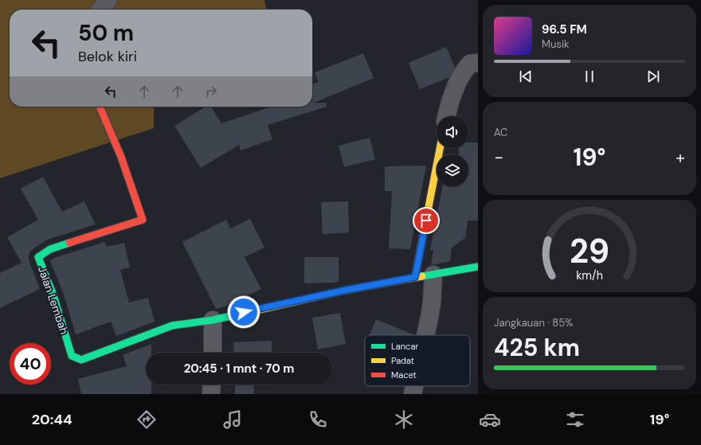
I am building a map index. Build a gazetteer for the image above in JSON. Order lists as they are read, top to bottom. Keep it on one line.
{"streets":{"street":["Jalan Lembah"]},"legend":["Lancar","Padat","Macet"],"page":{"turn":["50 m","Belok kiri"],"song":["96.5 FM","Musik"],"tile":["AC",["Jangkauan · 85%","425 km"]],"heat":["−","19°","+"],"limit":"40","trip":"20:45 · 1 mnt · 70 m","tabs":["20:44","19°"],"gauge":["29","km/h"]}}
